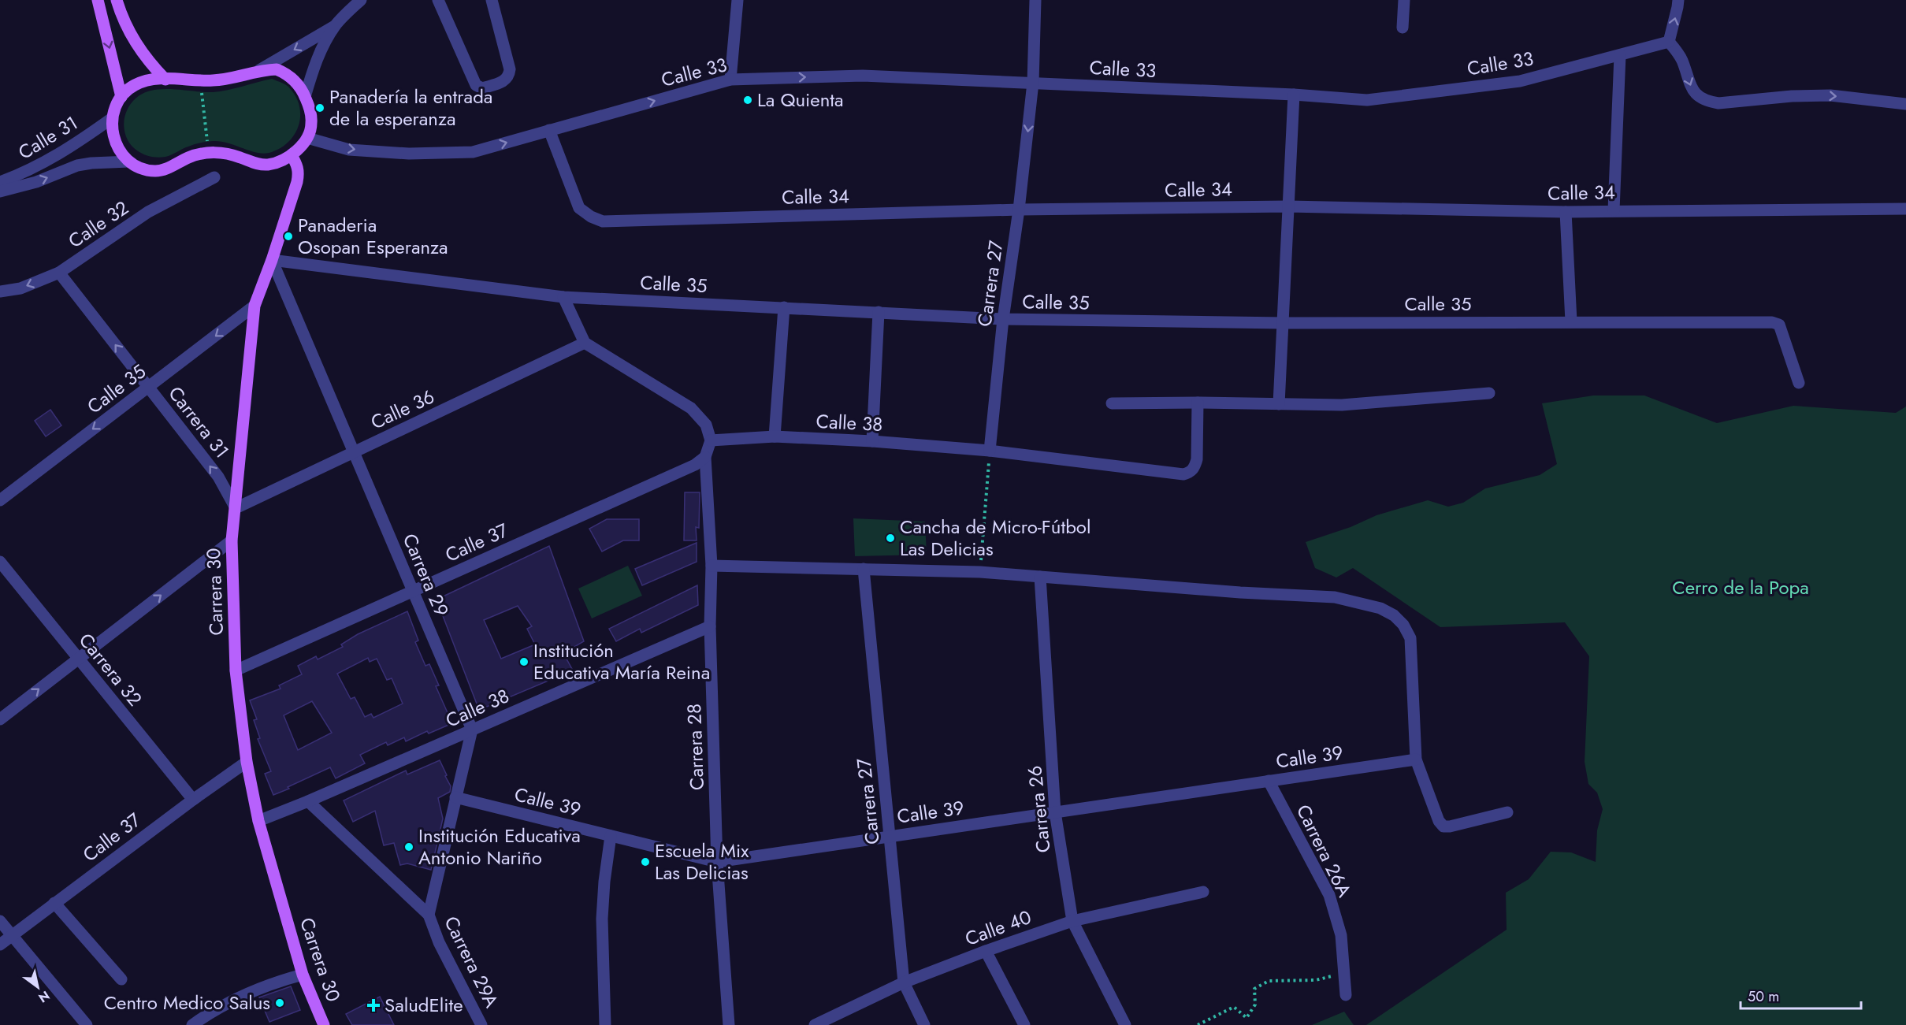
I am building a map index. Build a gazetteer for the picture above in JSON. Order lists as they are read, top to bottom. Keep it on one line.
{"streets":{"main road":["Carrera 30"],"street":["Calle 33","Calle 31","Calle 34","Calle 32","Carrera 27","Calle 35","Calle 36","Carrera 31","Calle 38","Calle 37","Carrera 29","Carrera 32","Carrera 28","Calle 39","Carrera 26","Carrera 26A","Calle 40","Carrera 29A"]},"crossings":[["Calle 33","Calle 34"],["Calle 33","Carrera 27"],["Calle 33","Carrera 30"],["Calle 34","Carrera 27"],["Calle 32","Carrera 31"],["Carrera 27","Calle 35"],["Carrera 27","Calle 38"],["Carrera 27","Calle 39"],["Carrera 27","Calle 40"],["Calle 35","Carrera 31"],["Calle 35","Carrera 29"],["Calle 35","Carrera 30"],["Calle 36","Carrera 31"],["Calle 36","Carrera 29"],["Calle 36","Carrera 30"],["Carrera 31","Carrera 30"],["Calle 38","Carrera 29"],["Calle 38","Carrera 30"],["Calle 38","Carrera 28"],["Calle 37","Carrera 29"],["Calle 37","Carrera 30"],["Calle 37","Carrera 32"],["Calle 37","Carrera 28"],["Carrera 29","Carrera 30"],["Carrera 28","Calle 39"],["Calle 39","Carrera 26"],["Calle 39","Carrera 26A"],["Carrera 26","Calle 40"]],"one_way":["Calle 33","Carrera 31"],"parks":["Cerro de la Popa"],"places":{"other":["La Quienta","Panadería la entrada de la esperanza","Panaderia Osopan Esperanza","Cancha de Micro-Fútbol Las Delicias","Institución Educativa María Reina","Institución Educativa Antonio Nariño","Escuela Mix Las Delicias","Centro Medico Salus"],"health":["SaludElite"]},"scale_bar":"50 m","north":"bottom right"}
